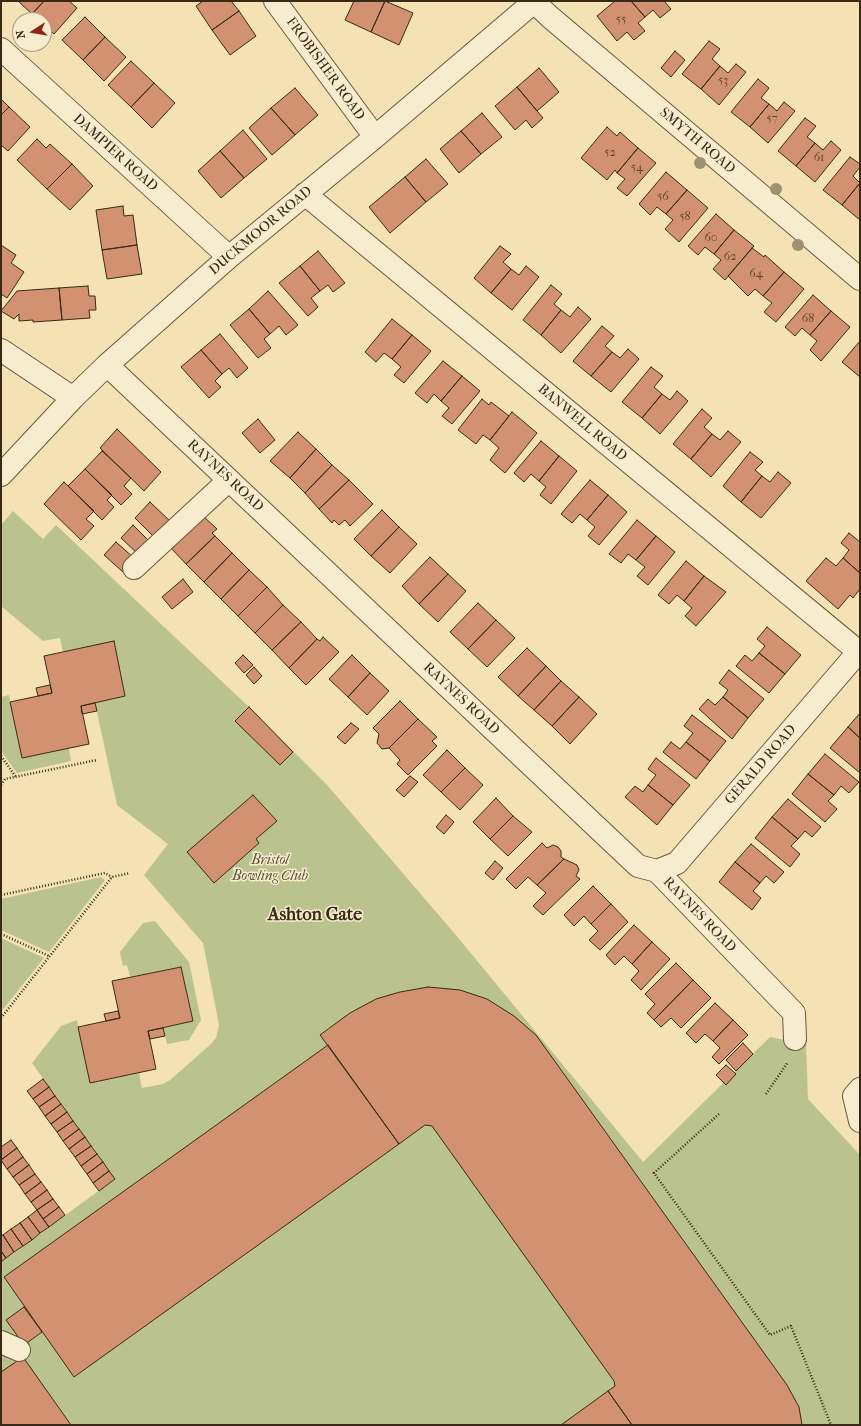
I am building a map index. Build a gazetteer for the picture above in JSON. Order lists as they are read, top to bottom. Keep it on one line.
{"streets":{"street":["FROBISHER ROAD","SMYTH ROAD","DAMPIER ROAD","DUCKMOOR ROAD","BANWELL ROAD","RAYNES ROAD","GERALD ROAD"]},"crossings":[["FROBISHER ROAD","DUCKMOOR ROAD"],["SMYTH ROAD","DUCKMOOR ROAD"],["DAMPIER ROAD","DUCKMOOR ROAD"],["DUCKMOOR ROAD","BANWELL ROAD"],["DUCKMOOR ROAD","RAYNES ROAD"],["BANWELL ROAD","GERALD ROAD"],["RAYNES ROAD","GERALD ROAD"]],"districts":["Ashton Gate"],"parks":["Bristol Bowling Club"],"house_numbers":["55","53","57","52","61","54","56","58","60","62","64","68"],"north":"left"}
